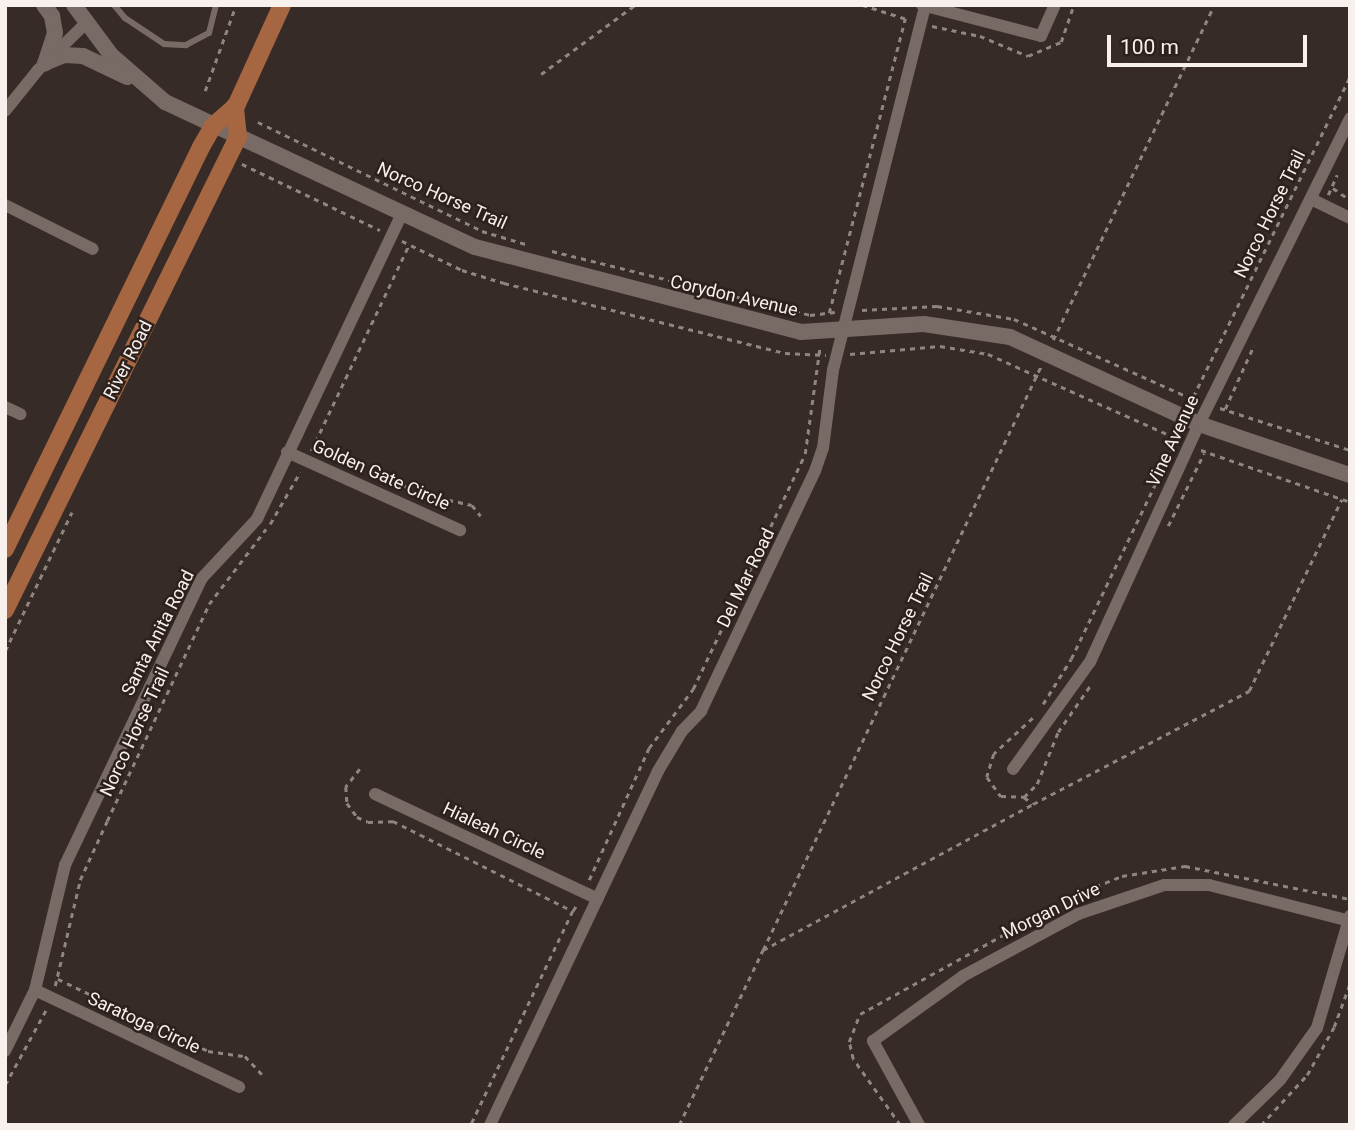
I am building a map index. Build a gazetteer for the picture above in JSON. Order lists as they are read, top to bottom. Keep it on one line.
{"streets":{"main road":["Corydon Avenue","River Road"],"street":["Vine Avenue","Golden Gate Circle","Del Mar Road","Santa Anita Road","Hialeah Circle","Morgan Drive","Saratoga Circle"],"path":["Norco Horse Trail"]},"crossings":[["Norco Horse Trail","Corydon Avenue"],["Norco Horse Trail","Golden Gate Circle"],["Norco Horse Trail","Saratoga Circle"],["Corydon Avenue","River Road"],["Corydon Avenue","Vine Avenue"],["Corydon Avenue","Del Mar Road"],["Corydon Avenue","Santa Anita Road"],["Golden Gate Circle","Santa Anita Road"],["Del Mar Road","Hialeah Circle"],["Santa Anita Road","Saratoga Circle"]],"scale_bar":"100 m"}
